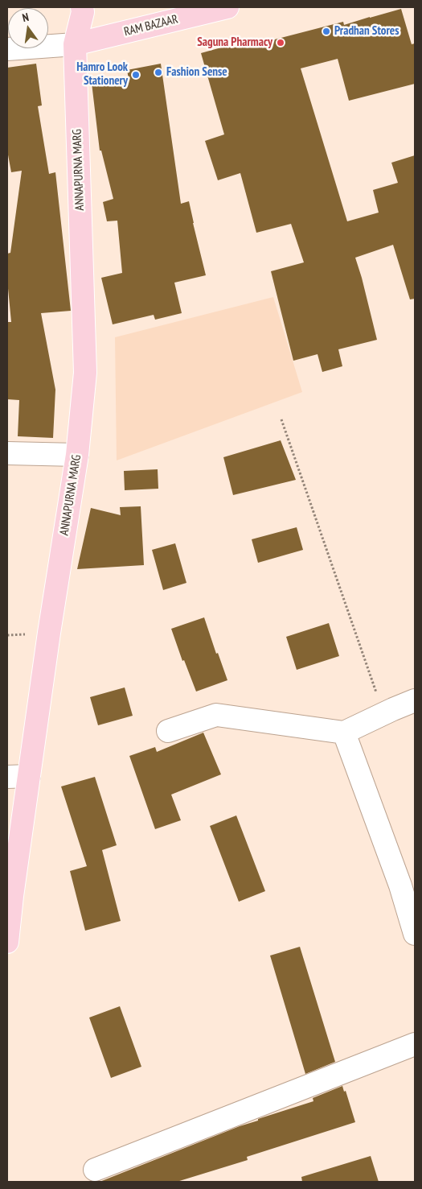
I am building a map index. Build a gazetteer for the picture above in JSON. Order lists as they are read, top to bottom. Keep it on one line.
{"streets":{"main road":["RAM BAZAAR","ANNAPURNA MARG"]},"crossings":[["RAM BAZAAR","ANNAPURNA MARG"]],"places":["Pradhan Stores","Saguna Pharmacy","Fashion Sense","Hamro Look Stationery"],"north":"top"}
